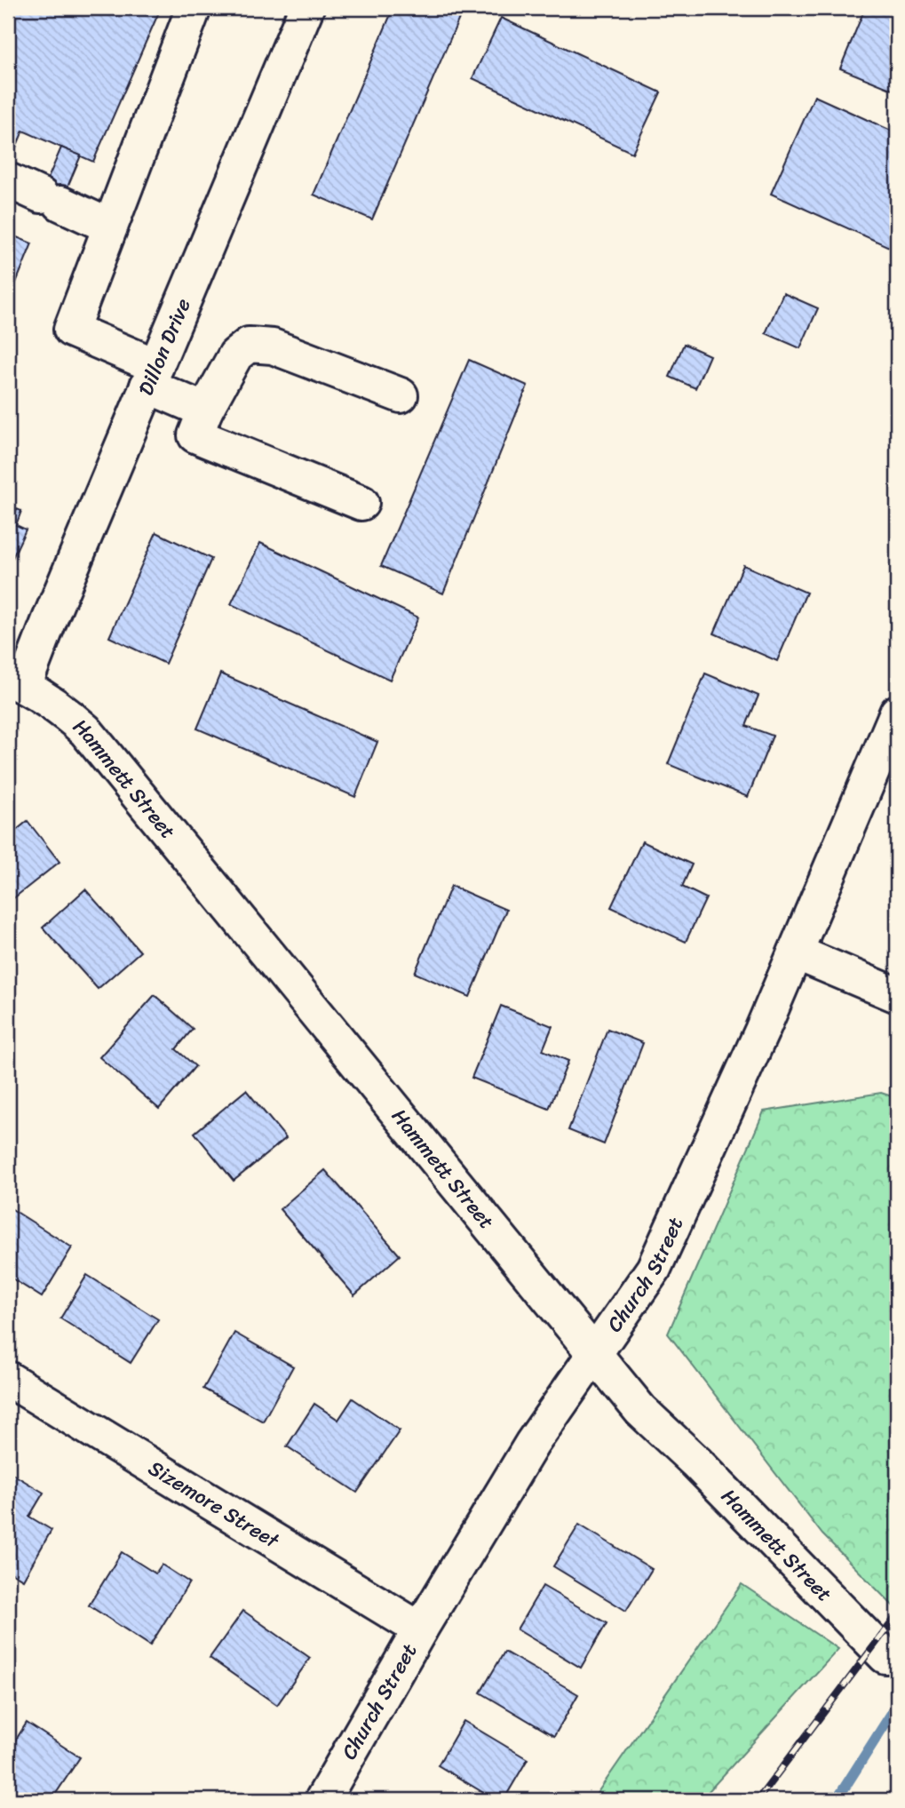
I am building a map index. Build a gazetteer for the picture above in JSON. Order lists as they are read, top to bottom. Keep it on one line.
{"streets":{"street":["Dillon Drive","Hammett Street","Church Street","Sizemore Street"]},"crossings":[["Dillon Drive","Hammett Street"],["Hammett Street","Church Street"],["Church Street","Sizemore Street"]]}
